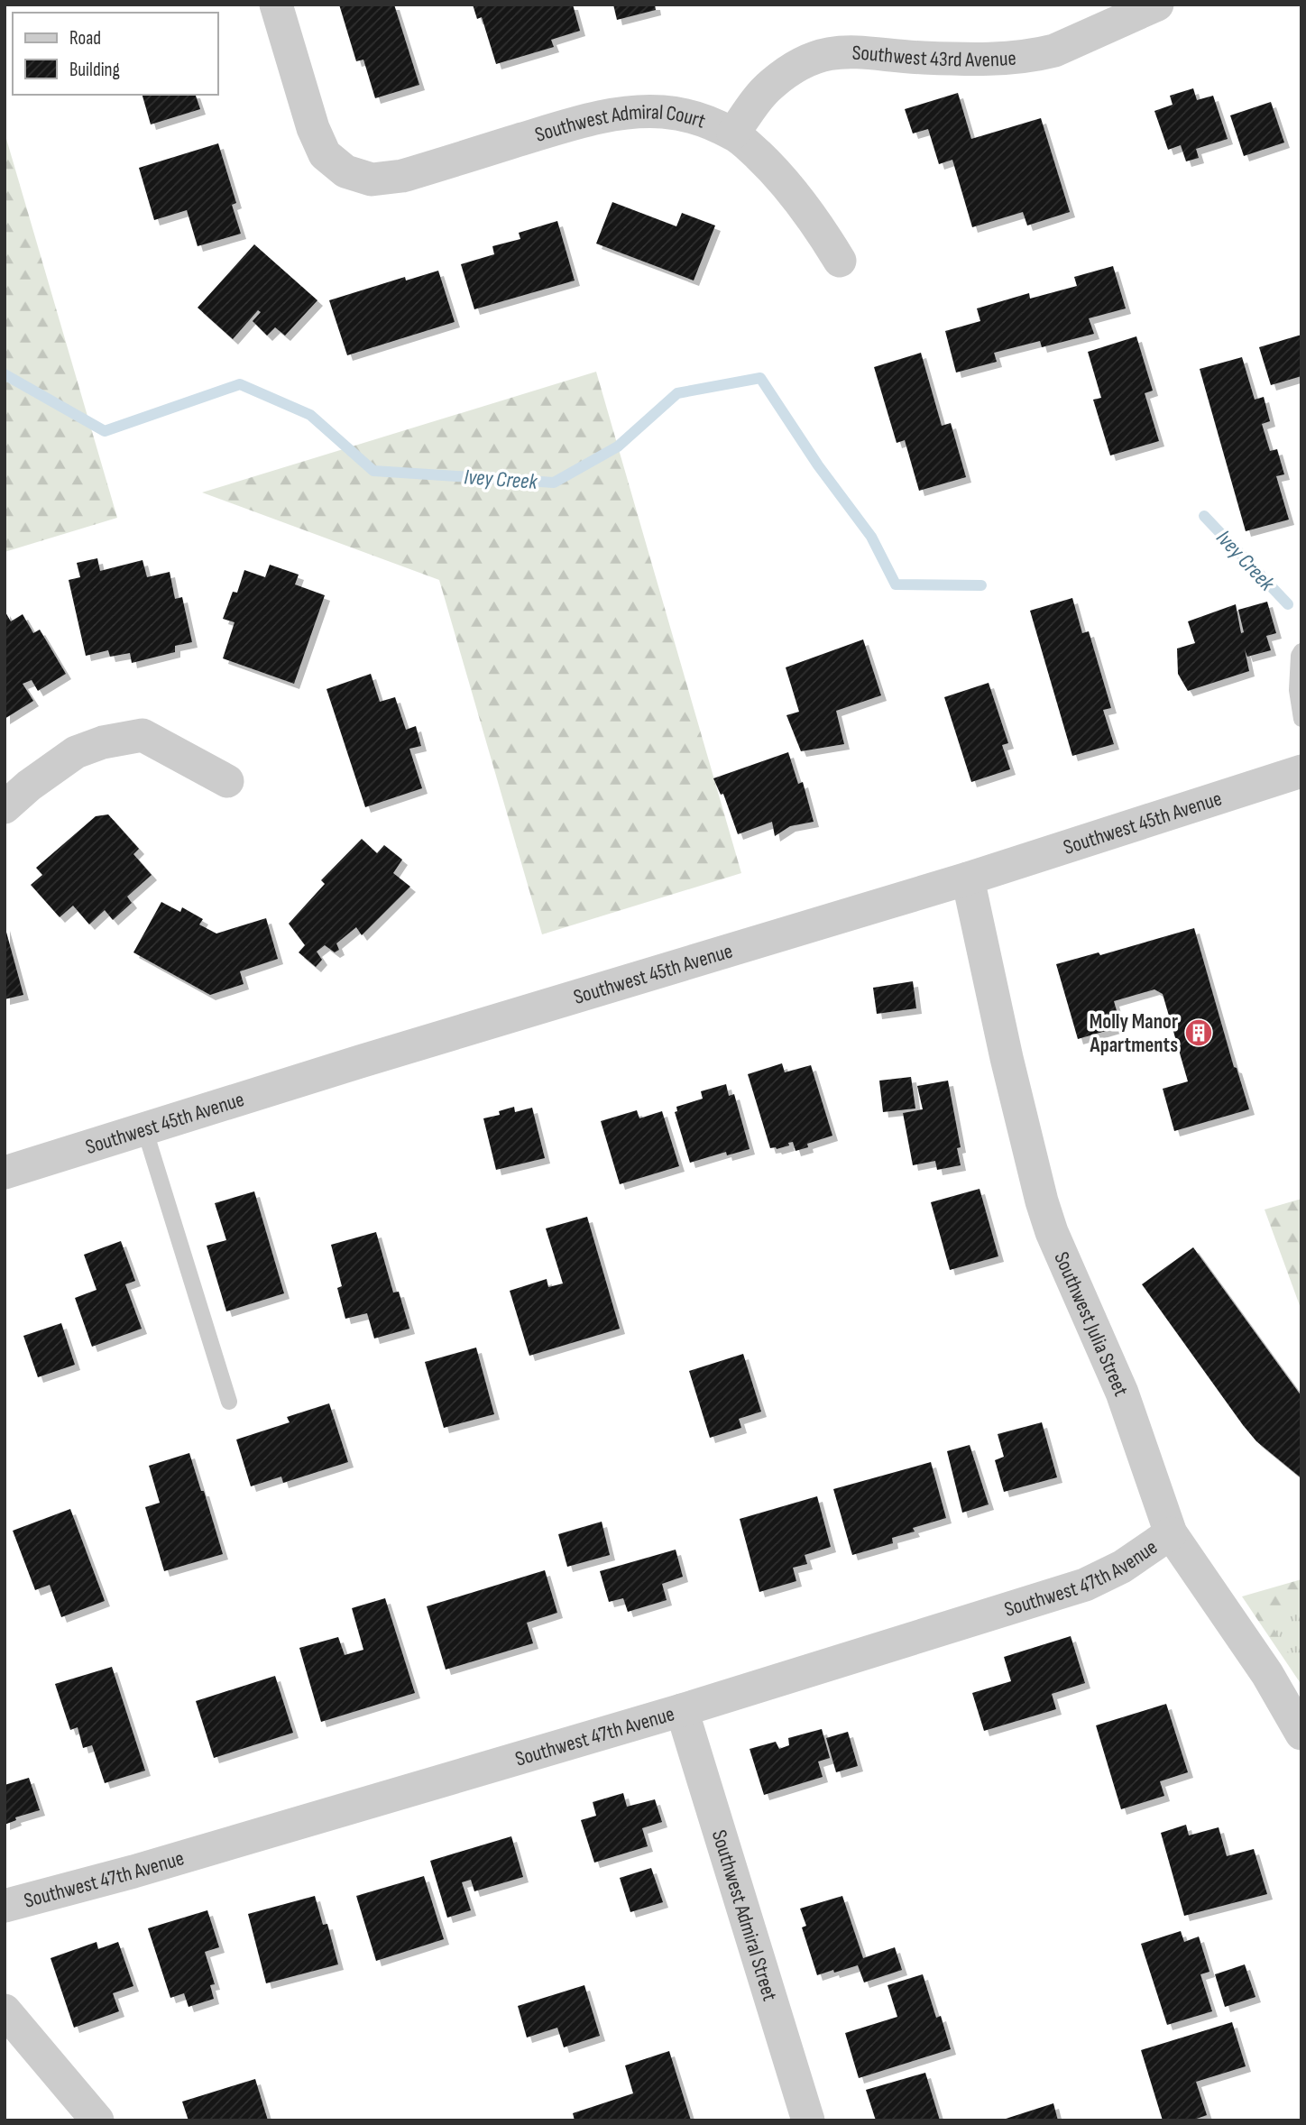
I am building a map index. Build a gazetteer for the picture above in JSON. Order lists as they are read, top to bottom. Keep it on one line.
{"streets":{"street":["Southwest 43rd Avenue","Southwest Admiral Court","Southwest 45th Avenue","Southwest Julia Street","Southwest 47th Avenue","Southwest Admiral Street"]},"crossings":[["Southwest 43rd Avenue","Southwest Admiral Court"],["Southwest 45th Avenue","Southwest Julia Street"],["Southwest Julia Street","Southwest 47th Avenue"],["Southwest 47th Avenue","Southwest Admiral Street"]],"water":["Ivey Creek"],"places":{"building":["Molly Manor Apartments"]},"legend":["Road","Building"]}
